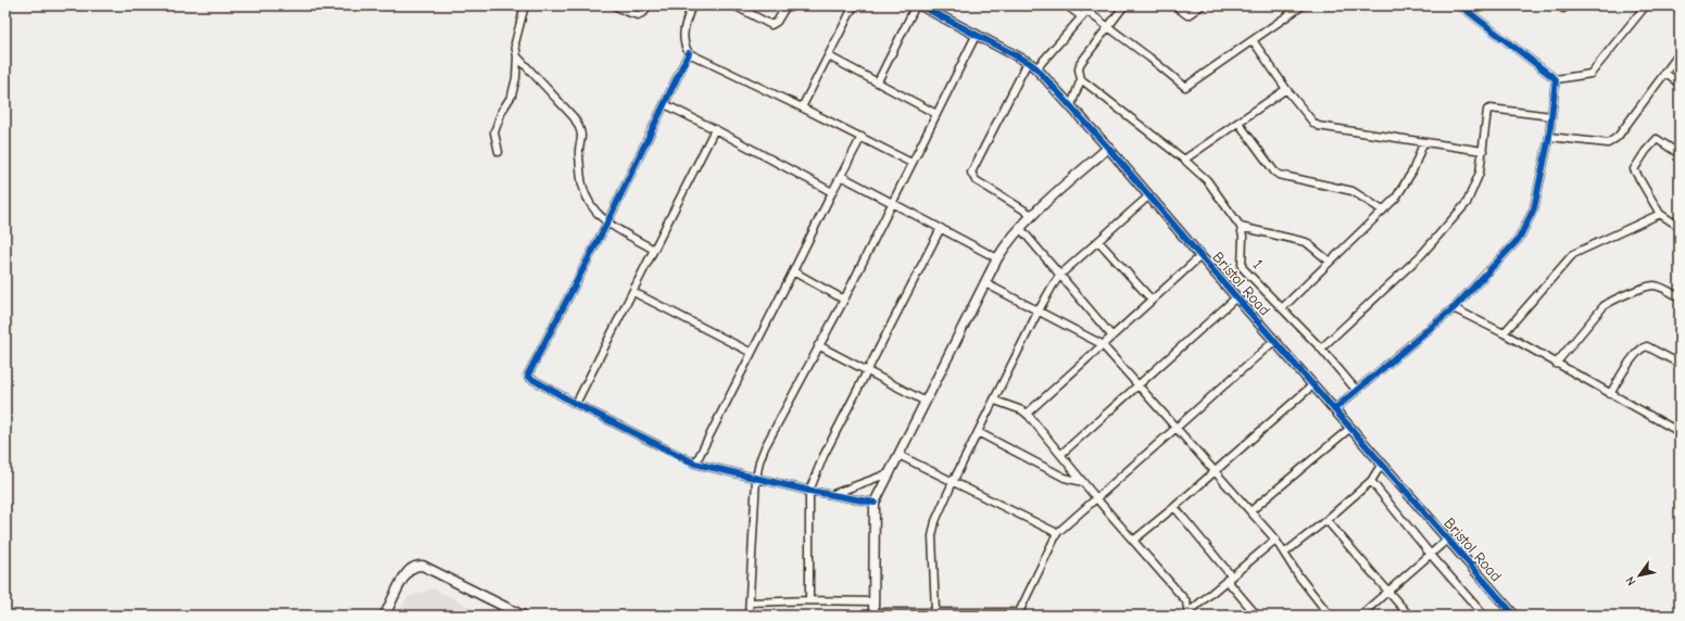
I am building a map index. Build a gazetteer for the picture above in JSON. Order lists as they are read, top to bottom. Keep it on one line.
{"streets":{"street":["1","Bristol Road"]},"north":"bottom left"}
